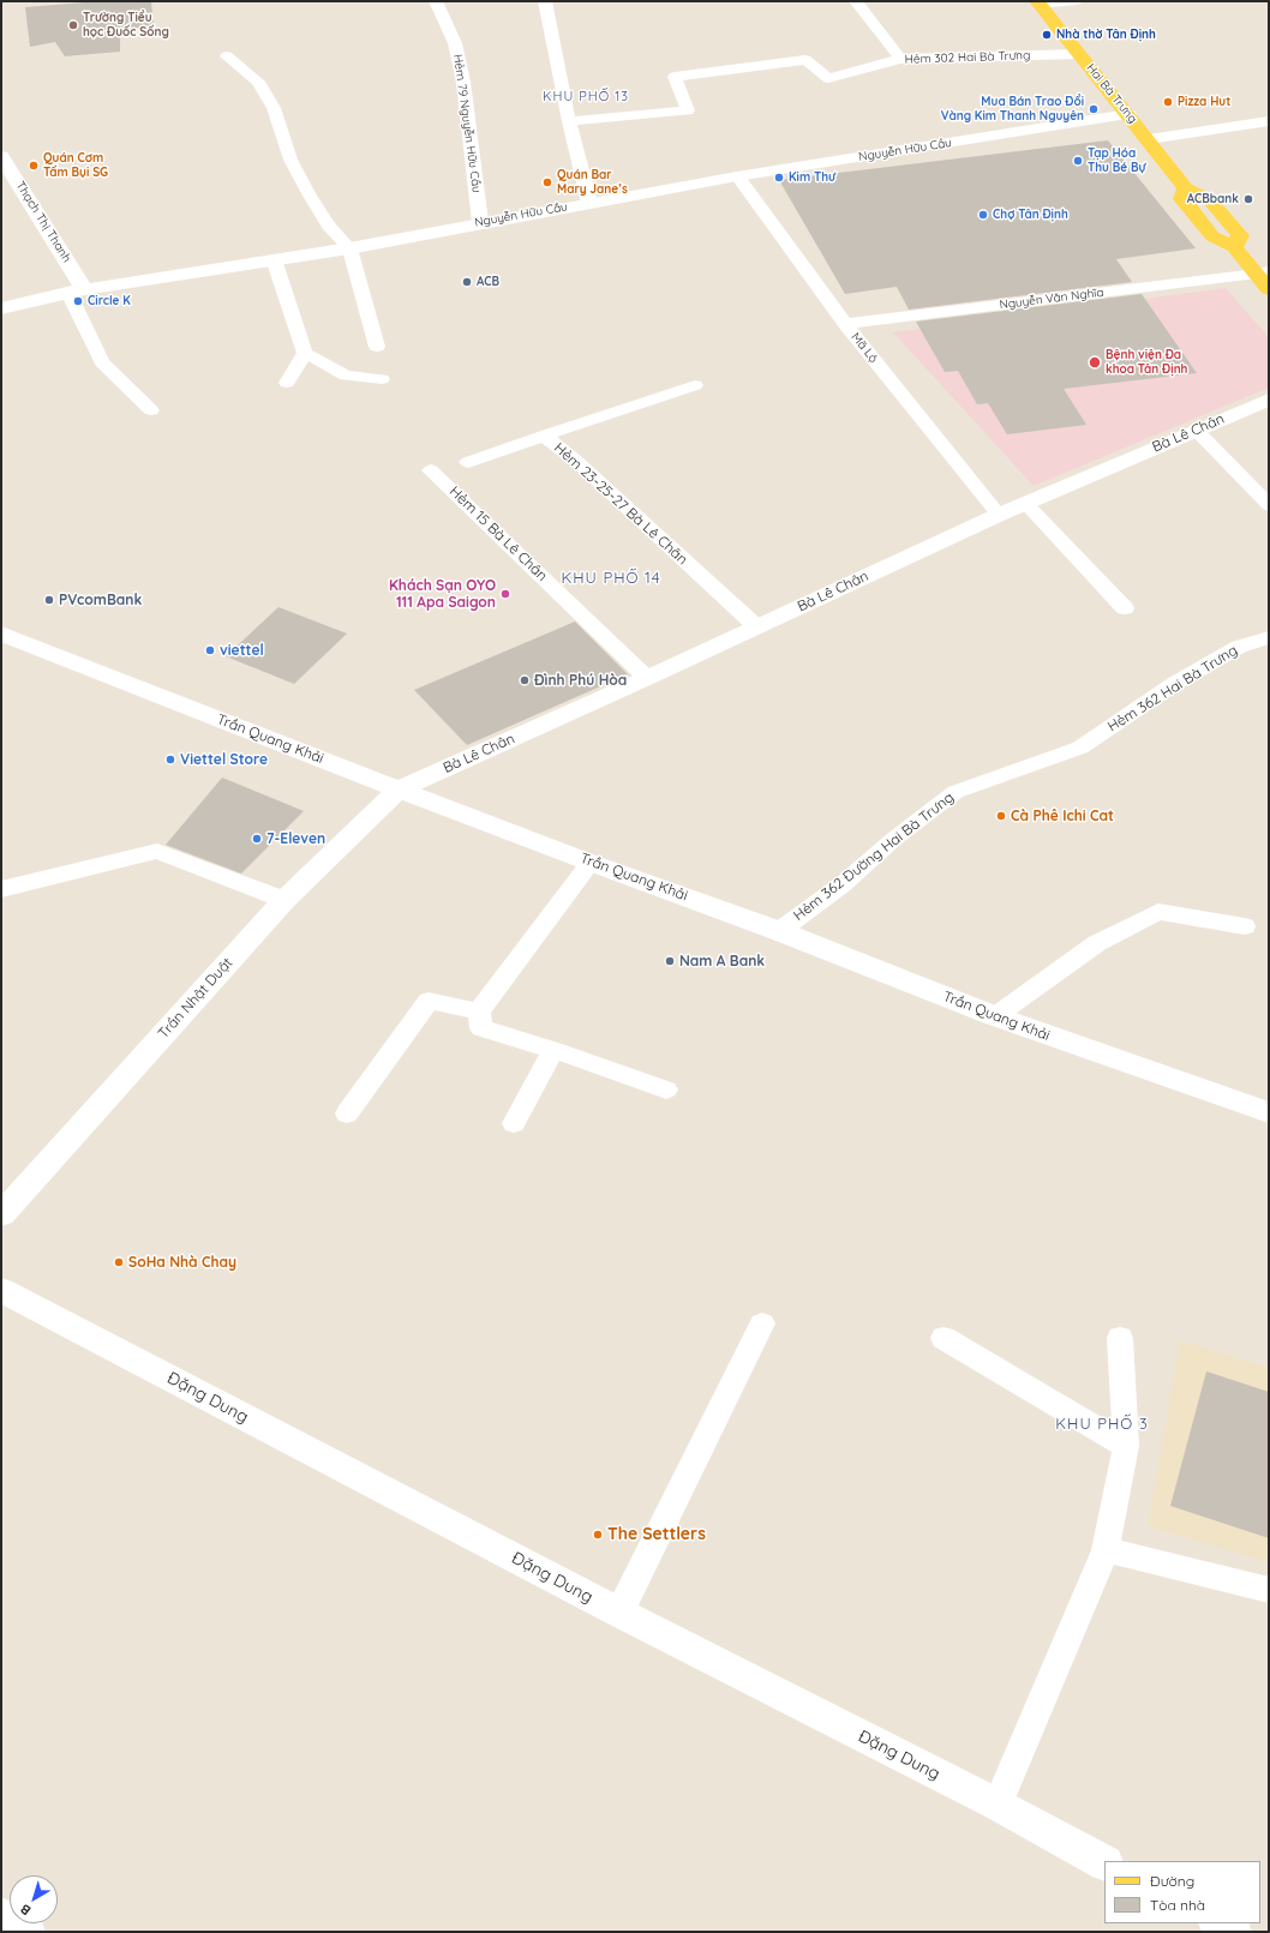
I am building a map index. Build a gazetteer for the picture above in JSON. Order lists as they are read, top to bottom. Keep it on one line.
{"streets":{"main road":["Hai Bà Trưng"],"street":["Nguyễn Hữu Cầu","Thạch Thị Thanh","Bà Lê Chân","Trần Quang Khải","Trần Nhật Duật","Đặng Dung"],"lane":["Hẻm 302 Hai Bà Trưng","Hẻm 79 Nguyễn Hữu Cầu","Nguyễn Văn Nghĩa","Mã Lộ","Hẻm 23-25-27 Bà Lê Chân","Hẻm 15 Bà Lê Chân","Hẻm 362 Hai Bà Trưng","Hẻm 362 Đường Hai Bà Trưng"]},"crossings":[["Hẻm 302 Hai Bà Trưng","Hai Bà Trưng"],["Hai Bà Trưng","Nguyễn Hữu Cầu"],["Hai Bà Trưng","Nguyễn Văn Nghĩa"],["Hẻm 79 Nguyễn Hữu Cầu","Nguyễn Hữu Cầu"],["Nguyễn Hữu Cầu","Thạch Thị Thanh"],["Nguyễn Hữu Cầu","Mã Lộ"],["Nguyễn Văn Nghĩa","Mã Lộ"],["Mã Lộ","Bà Lê Chân"],["Bà Lê Chân","Hẻm 23-25-27 Bà Lê Chân"],["Bà Lê Chân","Hẻm 15 Bà Lê Chân"],["Bà Lê Chân","Trần Quang Khải"],["Bà Lê Chân","Trần Nhật Duật"],["Hẻm 362 Hai Bà Trưng","Hẻm 362 Đường Hai Bà Trưng"],["Trần Quang Khải","Hẻm 362 Đường Hai Bà Trưng"],["Trần Quang Khải","Trần Nhật Duật"]],"districts":["KHU PHỐ 13","KHU PHỐ 14","KHU PHỐ 3"],"places":["Trường Tiểu học Đuốc Sống","Nhà thờ Tân Định","Pizza Hut","Mua Bán Trao Đổi Vàng Kim Thanh Nguyên","Tạp Hóa Thu Bé Bự","Quán Cơm Tấm Bụi SG","Kim Thư","Quán Bar Mary Jane’s","ACBbank","Chợ Tân Định","ACB","Circle K","Bệnh viện Đa khoa Tân Định","Khách Sạn OYO 111 Apa Saigon","PVcomBank","viettel","Đình Phú Hòa","Viettel Store","Cà Phê Ichi Cat","7-Eleven","Nam A Bank","SoHa Nhà Chay","The Settlers"],"legend":["Đường","Tòa nhà"],"north":"bottom left"}
